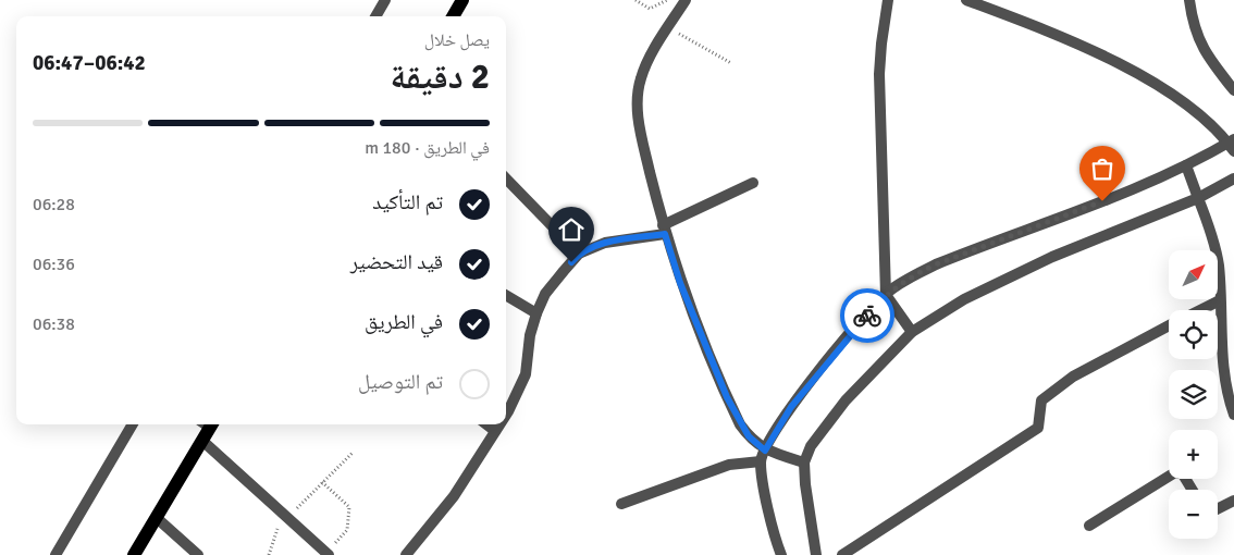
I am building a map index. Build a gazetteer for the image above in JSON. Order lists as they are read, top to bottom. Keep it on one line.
{"north":"top right","page":{"heading":["2 دقيقة","يصل خلال","06:42–06:47"],"bar":"في الطريق · 180 m","list":[["تم التأكيد","06:28"],["قيد التحضير","06:36"],["في الطريق","06:38"],"تم التوصيل"],"map_buttons":["+","−"]}}
